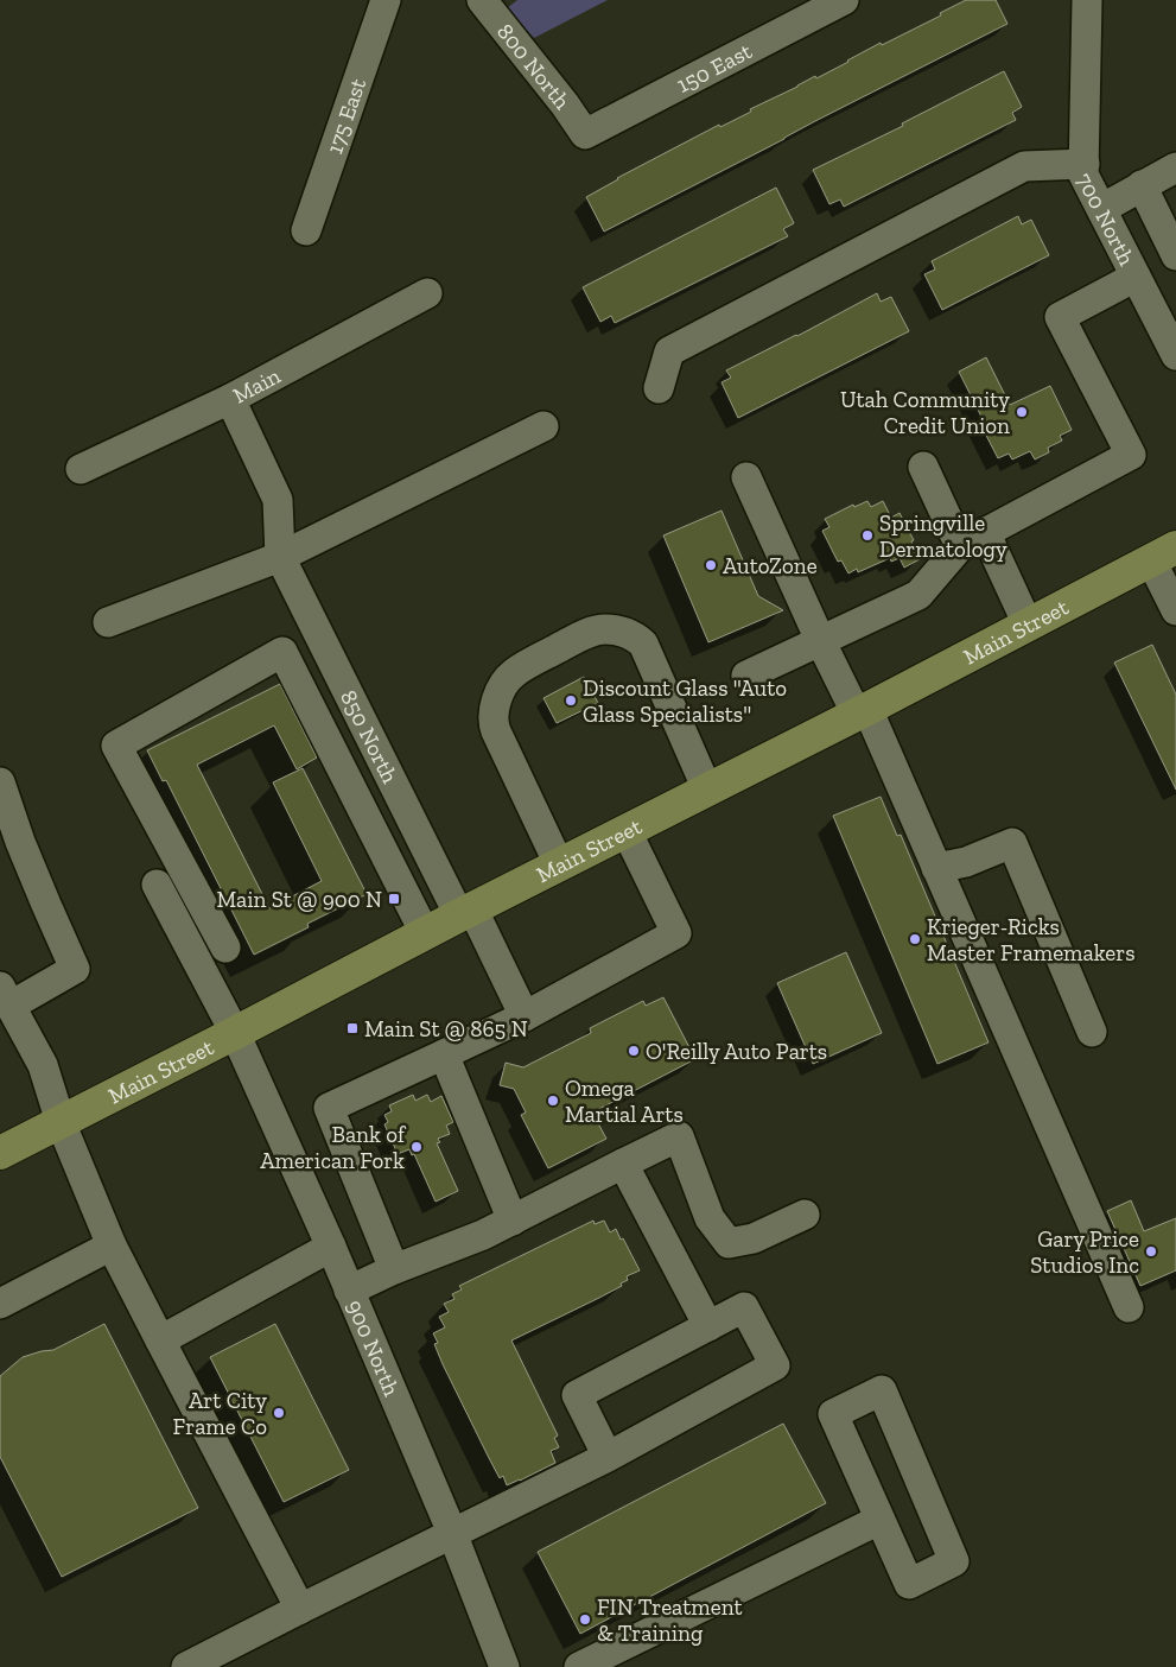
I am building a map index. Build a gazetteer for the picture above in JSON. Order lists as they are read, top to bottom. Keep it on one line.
{"streets":{"main road":["Main Street"],"street":["800 North","150 East","175 East","700 North","Main","850 North","900 North"]},"crossings":[["800 North","150 East"],["Main Street","850 North"],["Main Street","900 North"]],"places":{"other":["Utah Community Credit Union","Springville Dermatology","AutoZone","Discount Glass \"Auto Glass Specialists\"","Krieger-Ricks Master Framemakers","O'Reilly Auto Parts","Omega Martial Arts","Bank of American Fork","Gary Price Studios Inc","Art City Frame Co","FIN Treatment & Training"],"transit":["Main St @ 900 N","Main St @ 865 N"]}}
